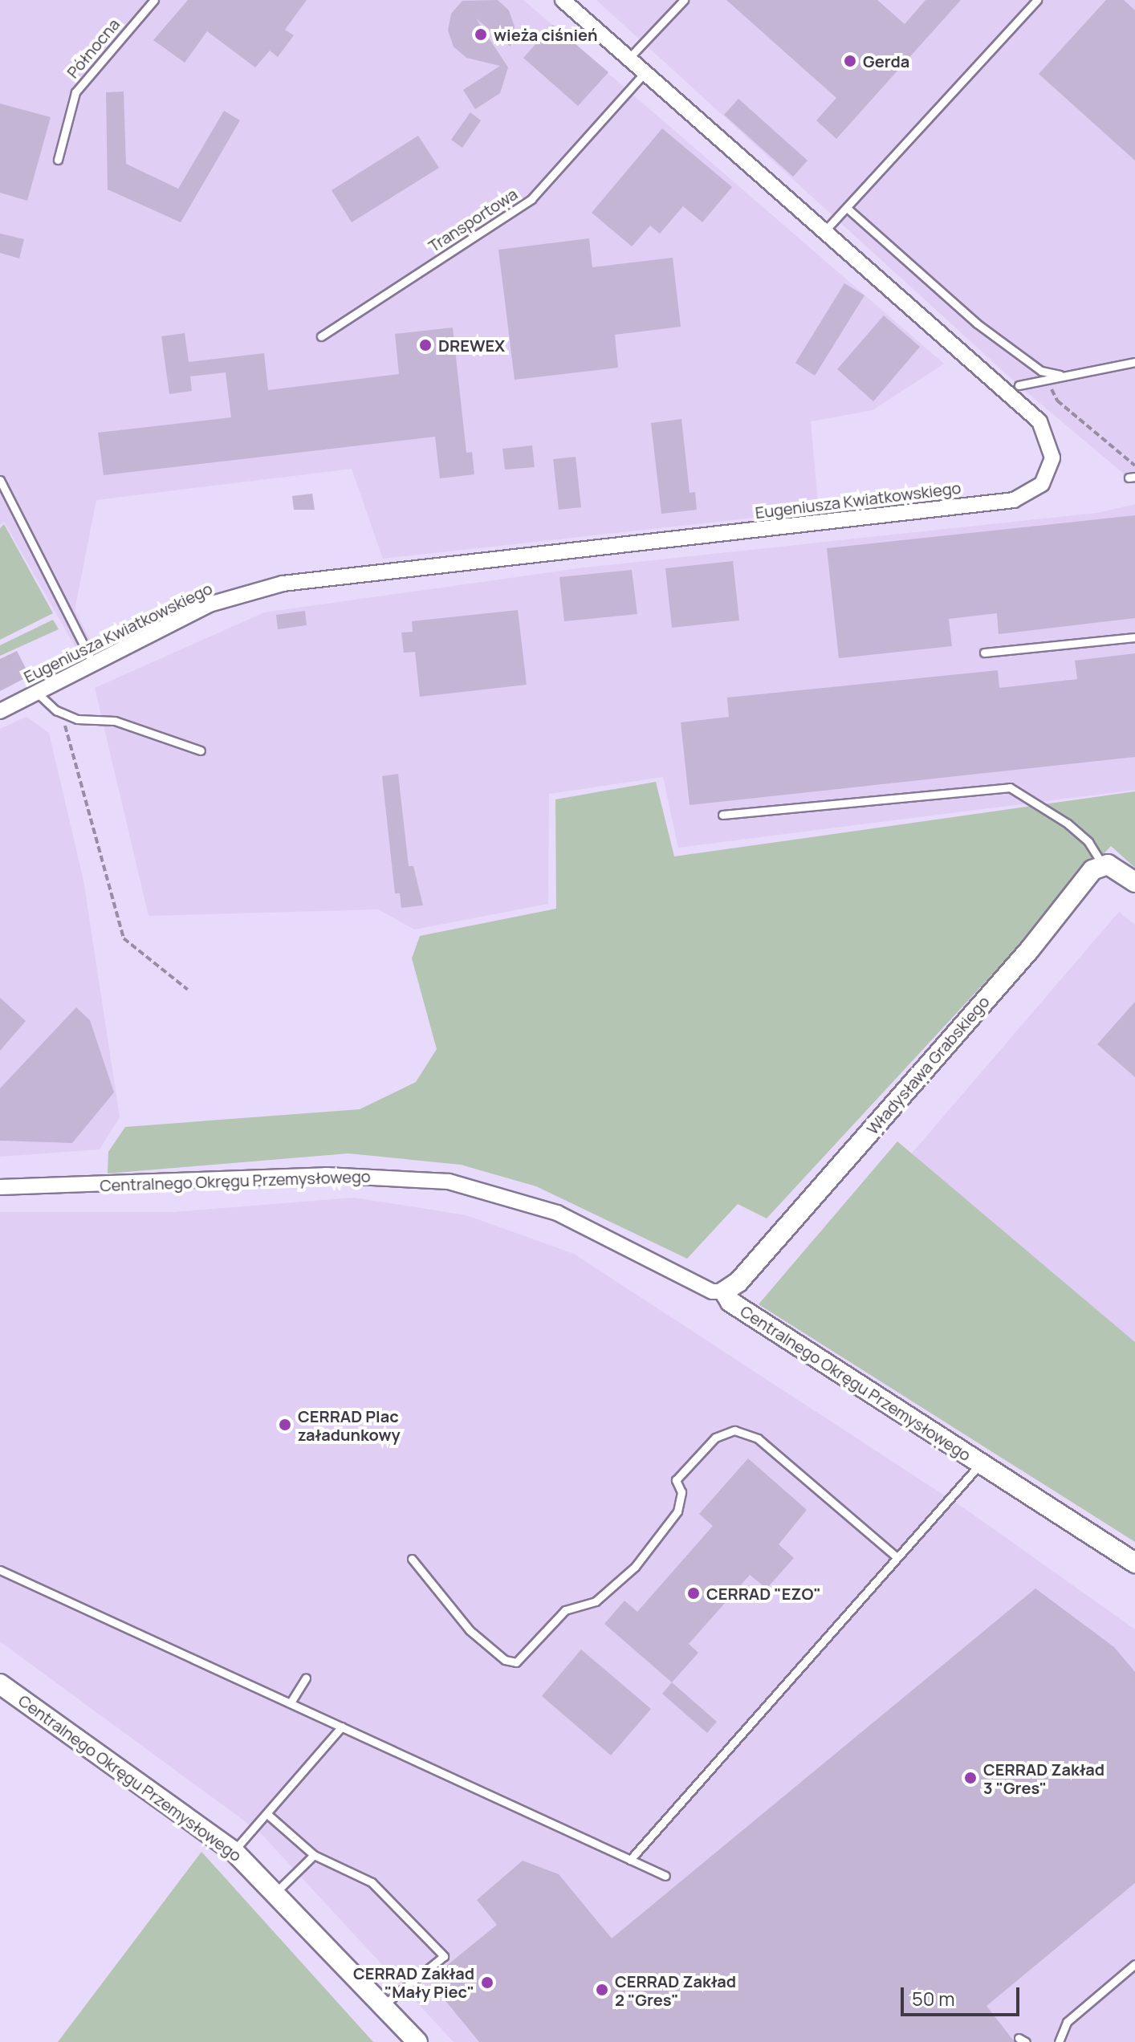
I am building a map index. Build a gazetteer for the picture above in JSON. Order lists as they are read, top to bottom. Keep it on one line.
{"streets":{"street":["Eugeniusza Kwiatkowskiego","Władysława Grabskiego","Centralnego Okręgu Przemysłowego"],"lane":["Północna","Transportowa"]},"crossings":[["Transportowa","Eugeniusza Kwiatkowskiego"],["Władysława Grabskiego","Centralnego Okręgu Przemysłowego"]],"places":["wieża ciśnień","Gerda","DREWEX","CERRAD Plac załadunkowy","CERRAD \"EZO\"","CERRAD Zakład 3 \"Gres\"","CERRAD Zakład \"Mały Piec\"","CERRAD Zakład 2 \"Gres\""],"scale_bar":"50 m"}
